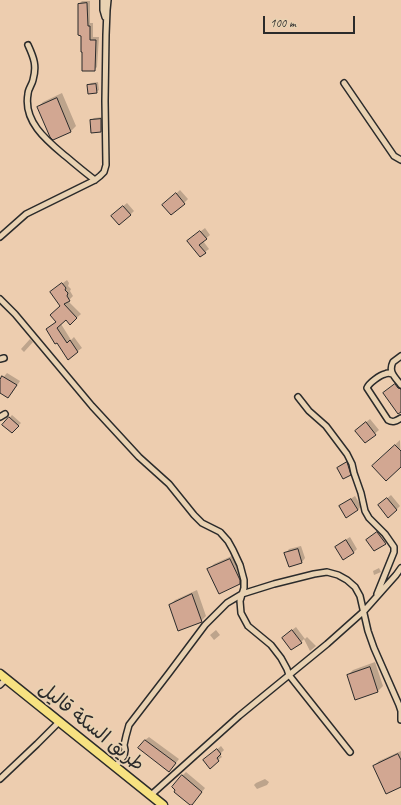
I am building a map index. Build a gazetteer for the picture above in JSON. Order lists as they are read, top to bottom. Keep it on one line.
{"streets":{"main road":["طريق السكة قاليل"]},"scale_bar":"100 m"}
